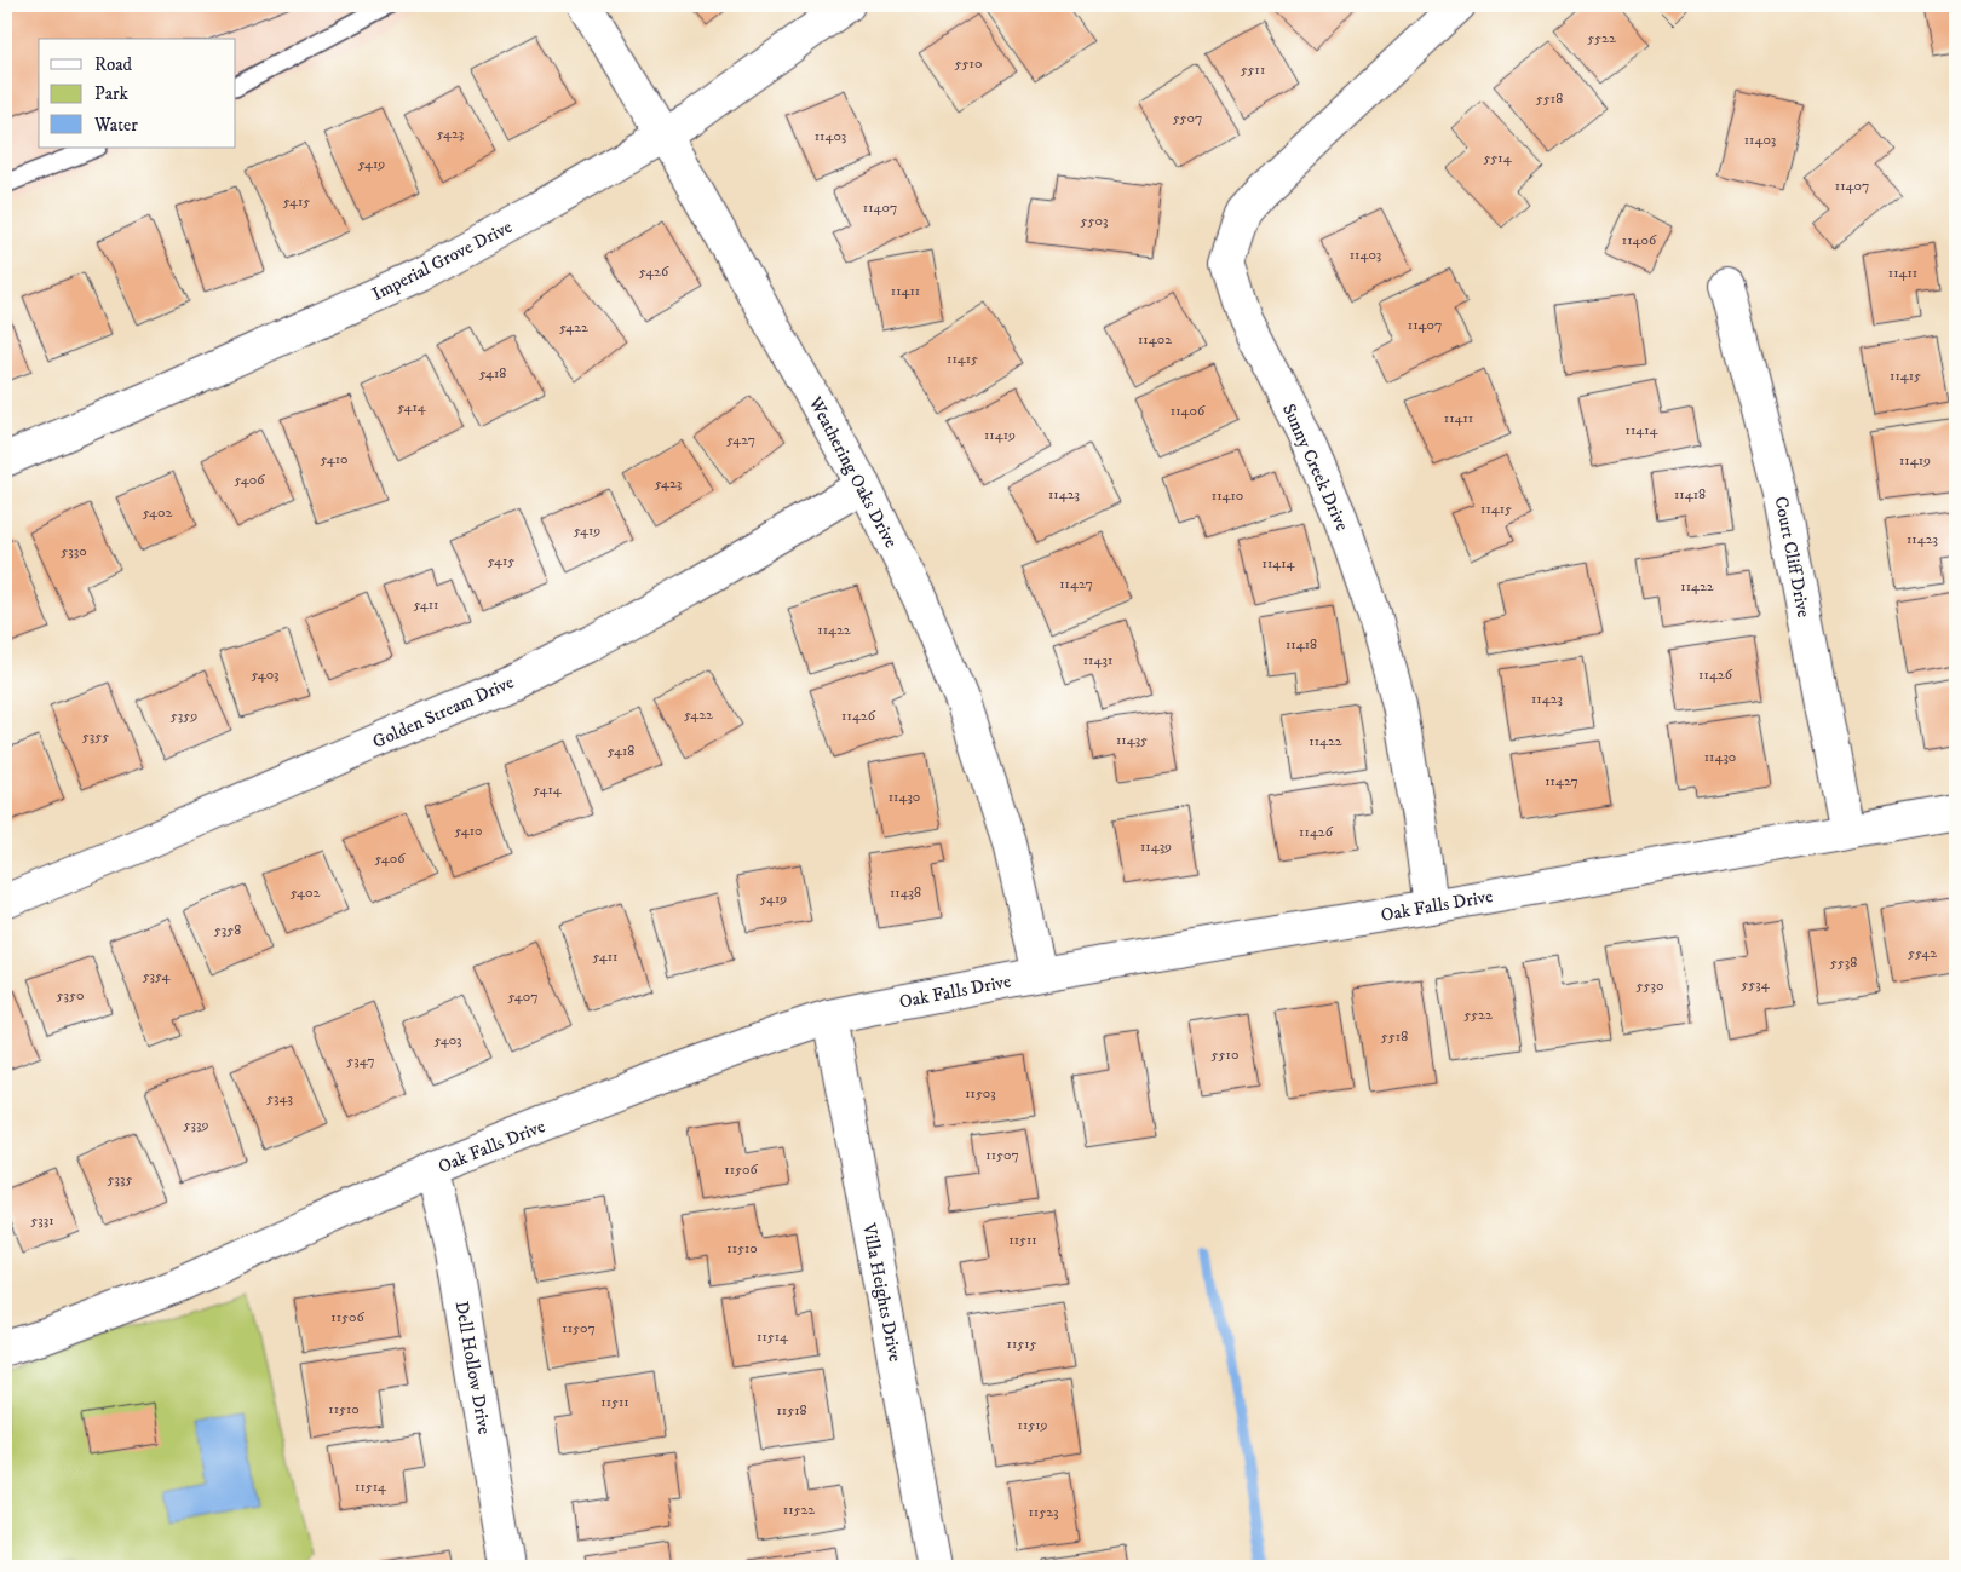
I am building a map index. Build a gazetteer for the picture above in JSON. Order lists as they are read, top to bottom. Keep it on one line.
{"streets":{"street":["Imperial Grove Drive","Sunny Creek Drive","Weathering Oaks Drive","Court Cliff Drive","Golden Stream Drive","Oak Falls Drive","Villa Heights Drive","Dell Hollow Drive"]},"crossings":[["Imperial Grove Drive","Weathering Oaks Drive"],["Sunny Creek Drive","Oak Falls Drive"],["Weathering Oaks Drive","Golden Stream Drive"],["Weathering Oaks Drive","Oak Falls Drive"],["Court Cliff Drive","Oak Falls Drive"],["Oak Falls Drive","Villa Heights Drive"],["Oak Falls Drive","Dell Hollow Drive"]],"house_numbers":["5522","5510","5511","5518","5507","5423","11403","11403","5514","5419","11407","5415","11407","5503","11406","11403","5426","11411","11411","11407","5422","11402","11415","5418","11415","5414","11406","11411","11414","11419","5427","5410","11419","5406","5423","11423","11418","11410","11415","5402","5419","11423","5330","5415","11414","11427","11422","5411","11422","11418","11431","5403","11426","11423","5422","5359","11426","5355","11435","11422","5418","11430","11427","5414","11430","5410","11426","11439","5406","5402","11438","5419","5358","5542","5411","5538","5354","5534","5530","5350","5407","5522","5518","5403","5510","5347","11503","5343","5339","11507","11506","5335","5331","11511","11510","11506","11507","11514","11515","11511","11510","11518","11519","11514","11522","11523"],"legend":["Road","Park","Water"]}
